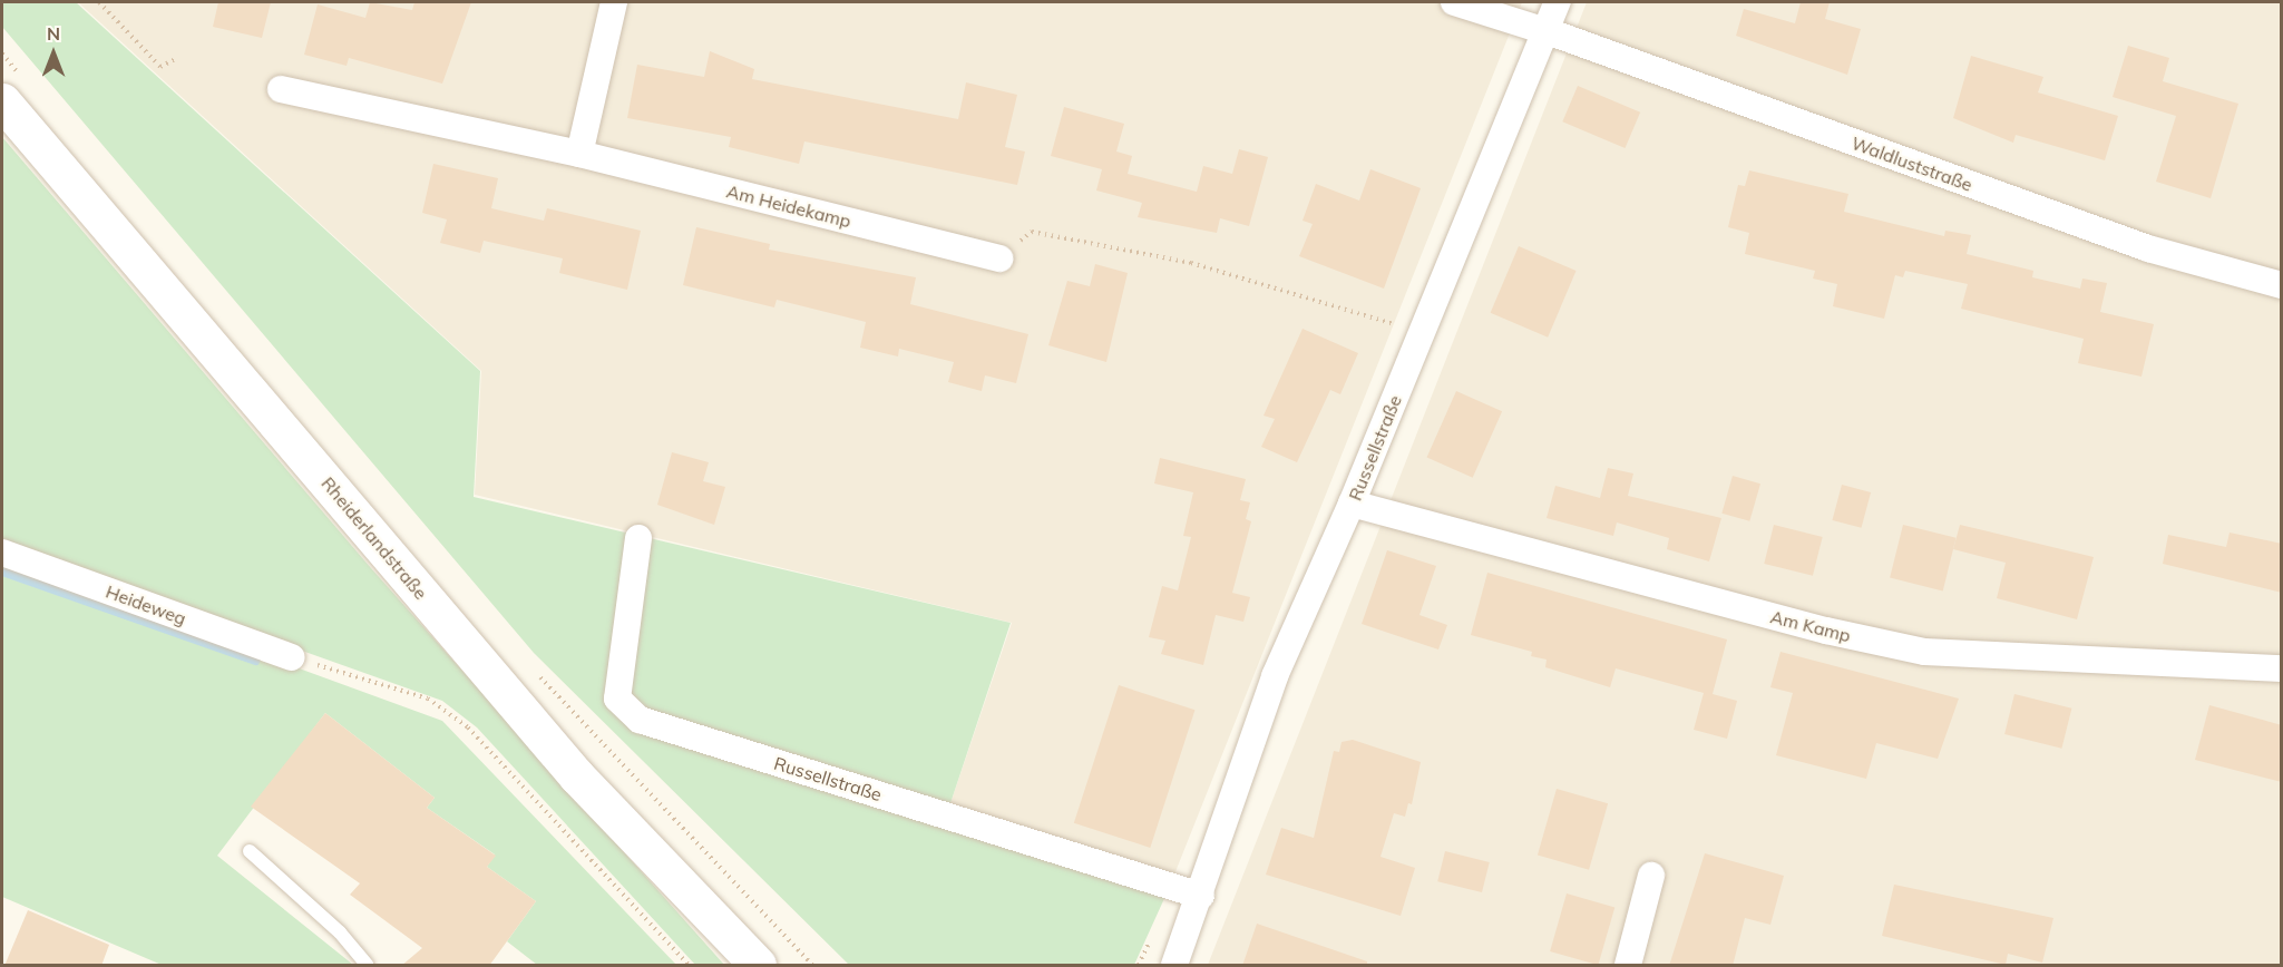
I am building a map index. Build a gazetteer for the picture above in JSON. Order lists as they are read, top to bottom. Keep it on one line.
{"streets":{"main road":["Rheiderlandstraße"],"street":["Waldluststraße","Am Heidekamp","Russellstraße","Heideweg","Am Kamp"]},"crossings":[["Waldluststraße","Russellstraße"],["Russellstraße","Am Kamp"]],"north":"top"}
